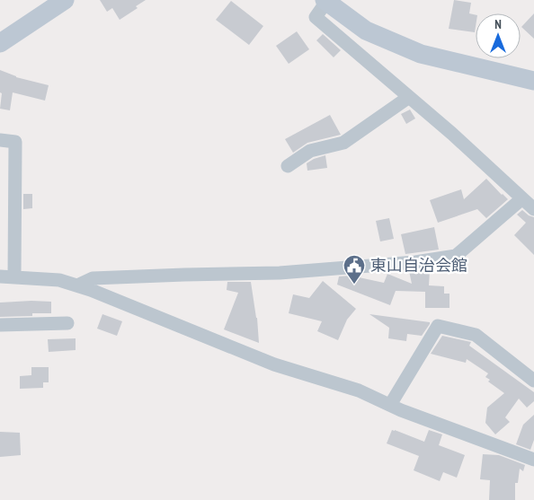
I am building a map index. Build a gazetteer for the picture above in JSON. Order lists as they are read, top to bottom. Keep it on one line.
{"places":{"public building":["東山自治会館"]},"north":"top"}
